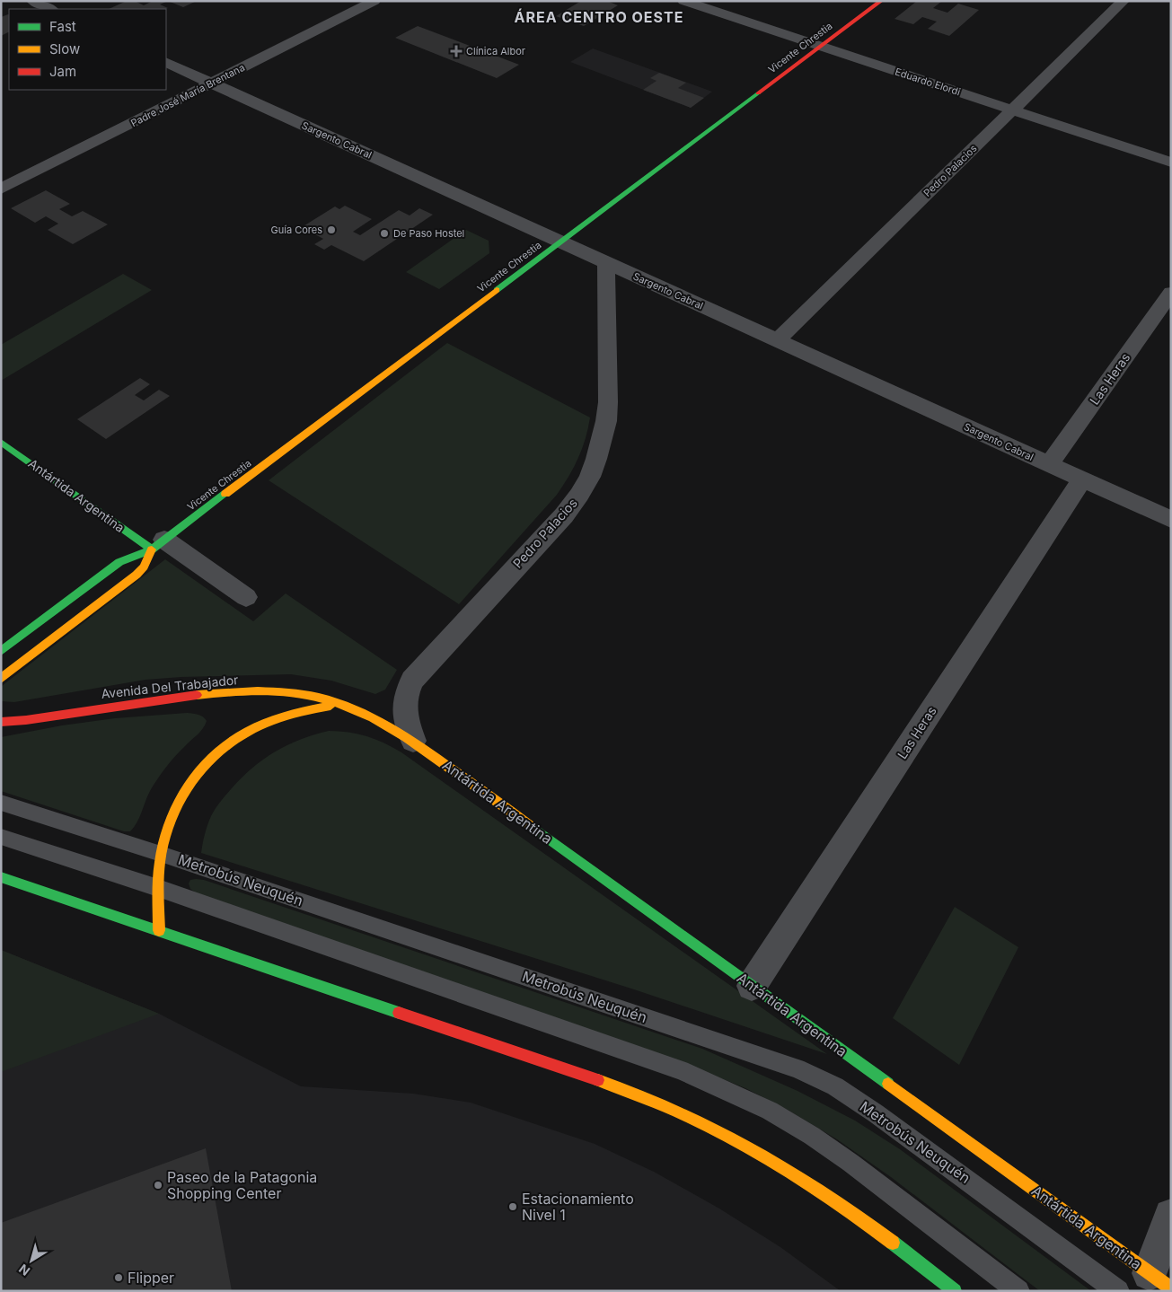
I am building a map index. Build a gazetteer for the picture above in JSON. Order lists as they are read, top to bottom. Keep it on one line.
{"streets":{"main road":["Vicente Chrestia","Antártida Argentina","Avenida Del Trabajador"],"street":["Eduardo Elordi","Padre José María Brentana","Sargento Cabral","Pedro Palacios","Las Heras"],"lane":["Metrobús Neuquén"]},"crossings":[["Vicente Chrestia","Eduardo Elordi"],["Vicente Chrestia","Sargento Cabral"],["Vicente Chrestia","Antártida Argentina"],["Eduardo Elordi","Pedro Palacios"],["Padre José María Brentana","Sargento Cabral"],["Sargento Cabral","Pedro Palacios"],["Sargento Cabral","Las Heras"],["Pedro Palacios","Antártida Argentina"],["Pedro Palacios","Avenida Del Trabajador"],["Las Heras","Antártida Argentina"],["Antártida Argentina","Avenida Del Trabajador"]],"districts":["ÁREA CENTRO OESTE"],"places":{"health":["Clínica Albor"],"other":["Guía Cores","De Paso Hostel","Paseo de la Patagonia Shopping Center","Estacionamiento Nivel 1","Flipper"]},"legend":["Fast","Slow","Jam"],"north":"bottom left"}
